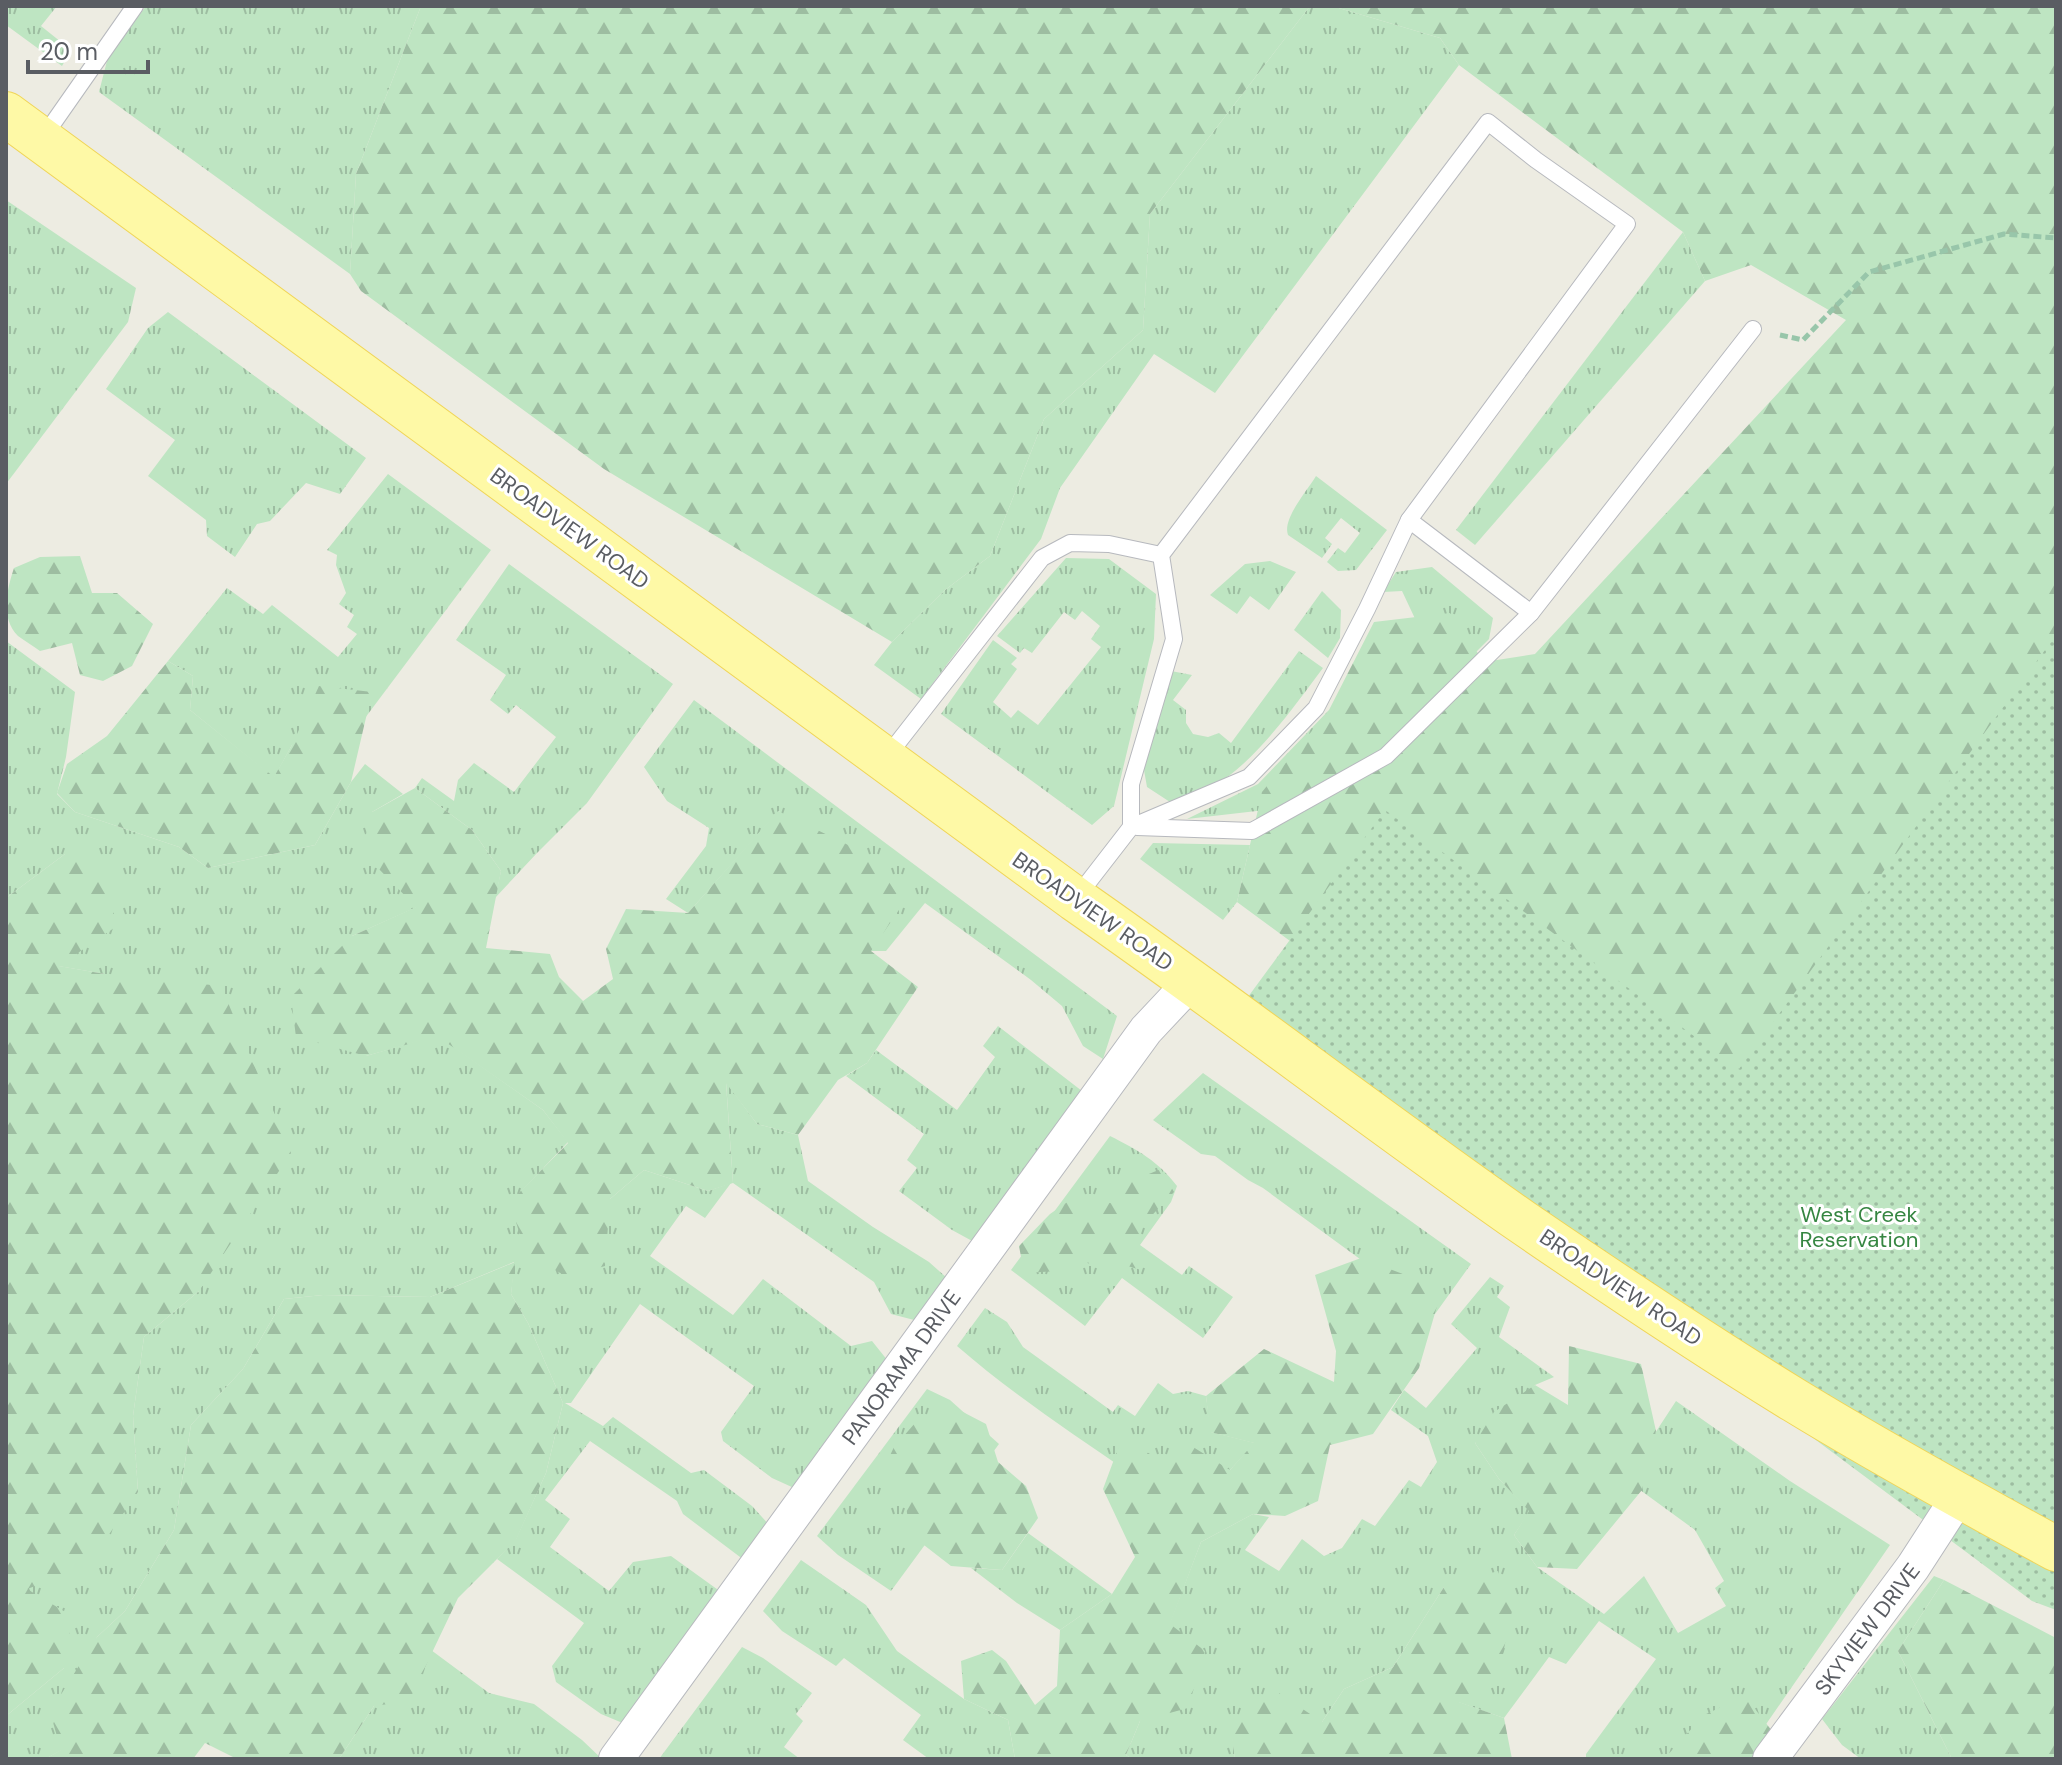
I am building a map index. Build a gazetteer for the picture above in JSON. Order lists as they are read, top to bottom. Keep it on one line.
{"streets":{"main road":["BROADVIEW ROAD"],"street":["PANORAMA DRIVE","SKYVIEW DRIVE"]},"crossings":[["BROADVIEW ROAD","PANORAMA DRIVE"],["BROADVIEW ROAD","SKYVIEW DRIVE"]],"parks":["West Creek Reservation"],"scale_bar":"20 m"}
